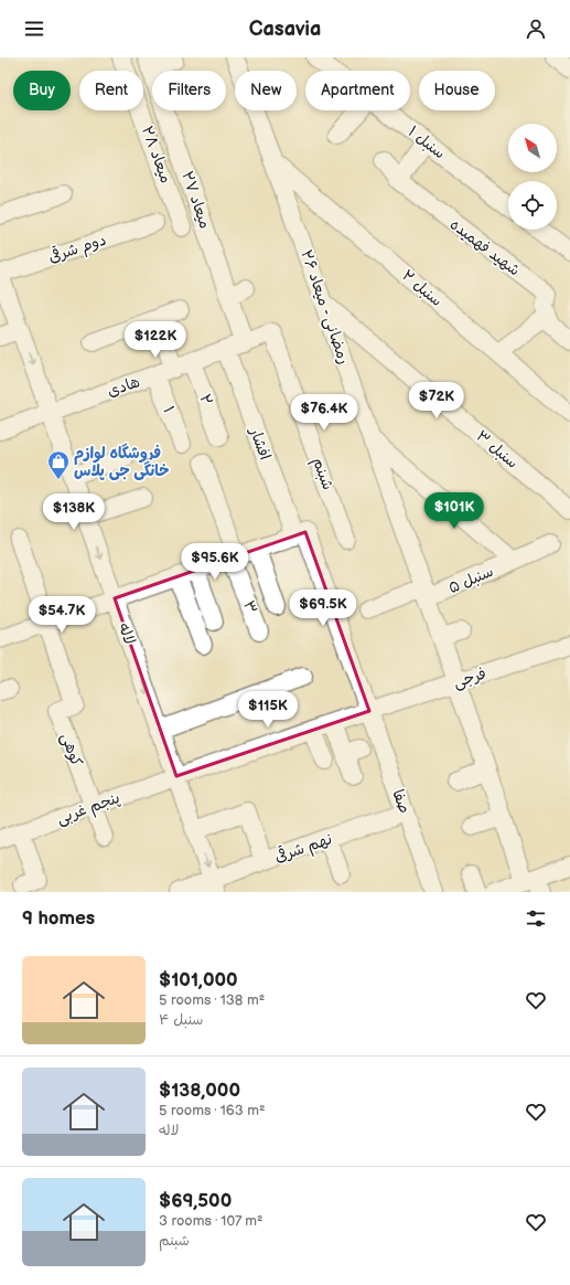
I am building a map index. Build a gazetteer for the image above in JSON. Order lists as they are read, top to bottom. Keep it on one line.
{"streets":{"street":["سنبل ۱","میعاد ۲۸","میعاد ۲۷","شهید فهمیده","دوم شرقی","سنبل ۲","رمضانی - میعاد ۲۶","هادی","۲","۱","افشار","سنبل ۳","شبنم","سنبل ۵","۳","لاله","فرجی","کوهی","صفا","پنجم غربی","نهم شرقی"]},"crossings":[["میعاد ۲۷","هادی"],["دوم شرقی","لاله"],["سنبل ۲","رمضانی - میعاد ۲۶"],["رمضانی - میعاد ۲۶","سنبل ۳"],["رمضانی - میعاد ۲۶","سنبل ۵"],["رمضانی - میعاد ۲۶","فرجی"],["هادی","۲"],["هادی","۱"],["هادی","افشار"],["هادی","شبنم"],["هادی","لاله"],["افشار","فرجی"],["افشار","صفا"],["لاله","پنجم غربی"],["لاله","نهم شرقی"],["فرجی","صفا"],["فرجی","پنجم غربی"],["کوهی","پنجم غربی"]],"places":{"shop":["فروشگاه لوازم خانگی جی پلاس"]},"north":"top left","page":{"header":"Casavia","chip":["Buy","Rent","Filters","New","Apartment","House"],"price":["$122K","$72K","$76.4K","$101K","$138K","$95.6K","$69.5K","$54.7K","$115K"],"heading":"9 homes","list":[{"name":"$101,000","note":"5 rooms · 138 m² · سنبل ۴"},{"name":"$138,000","note":"5 rooms · 163 m² · لاله"},{"name":"$69,500","note":"3 rooms · 107 m² · شبنم"}]}}
